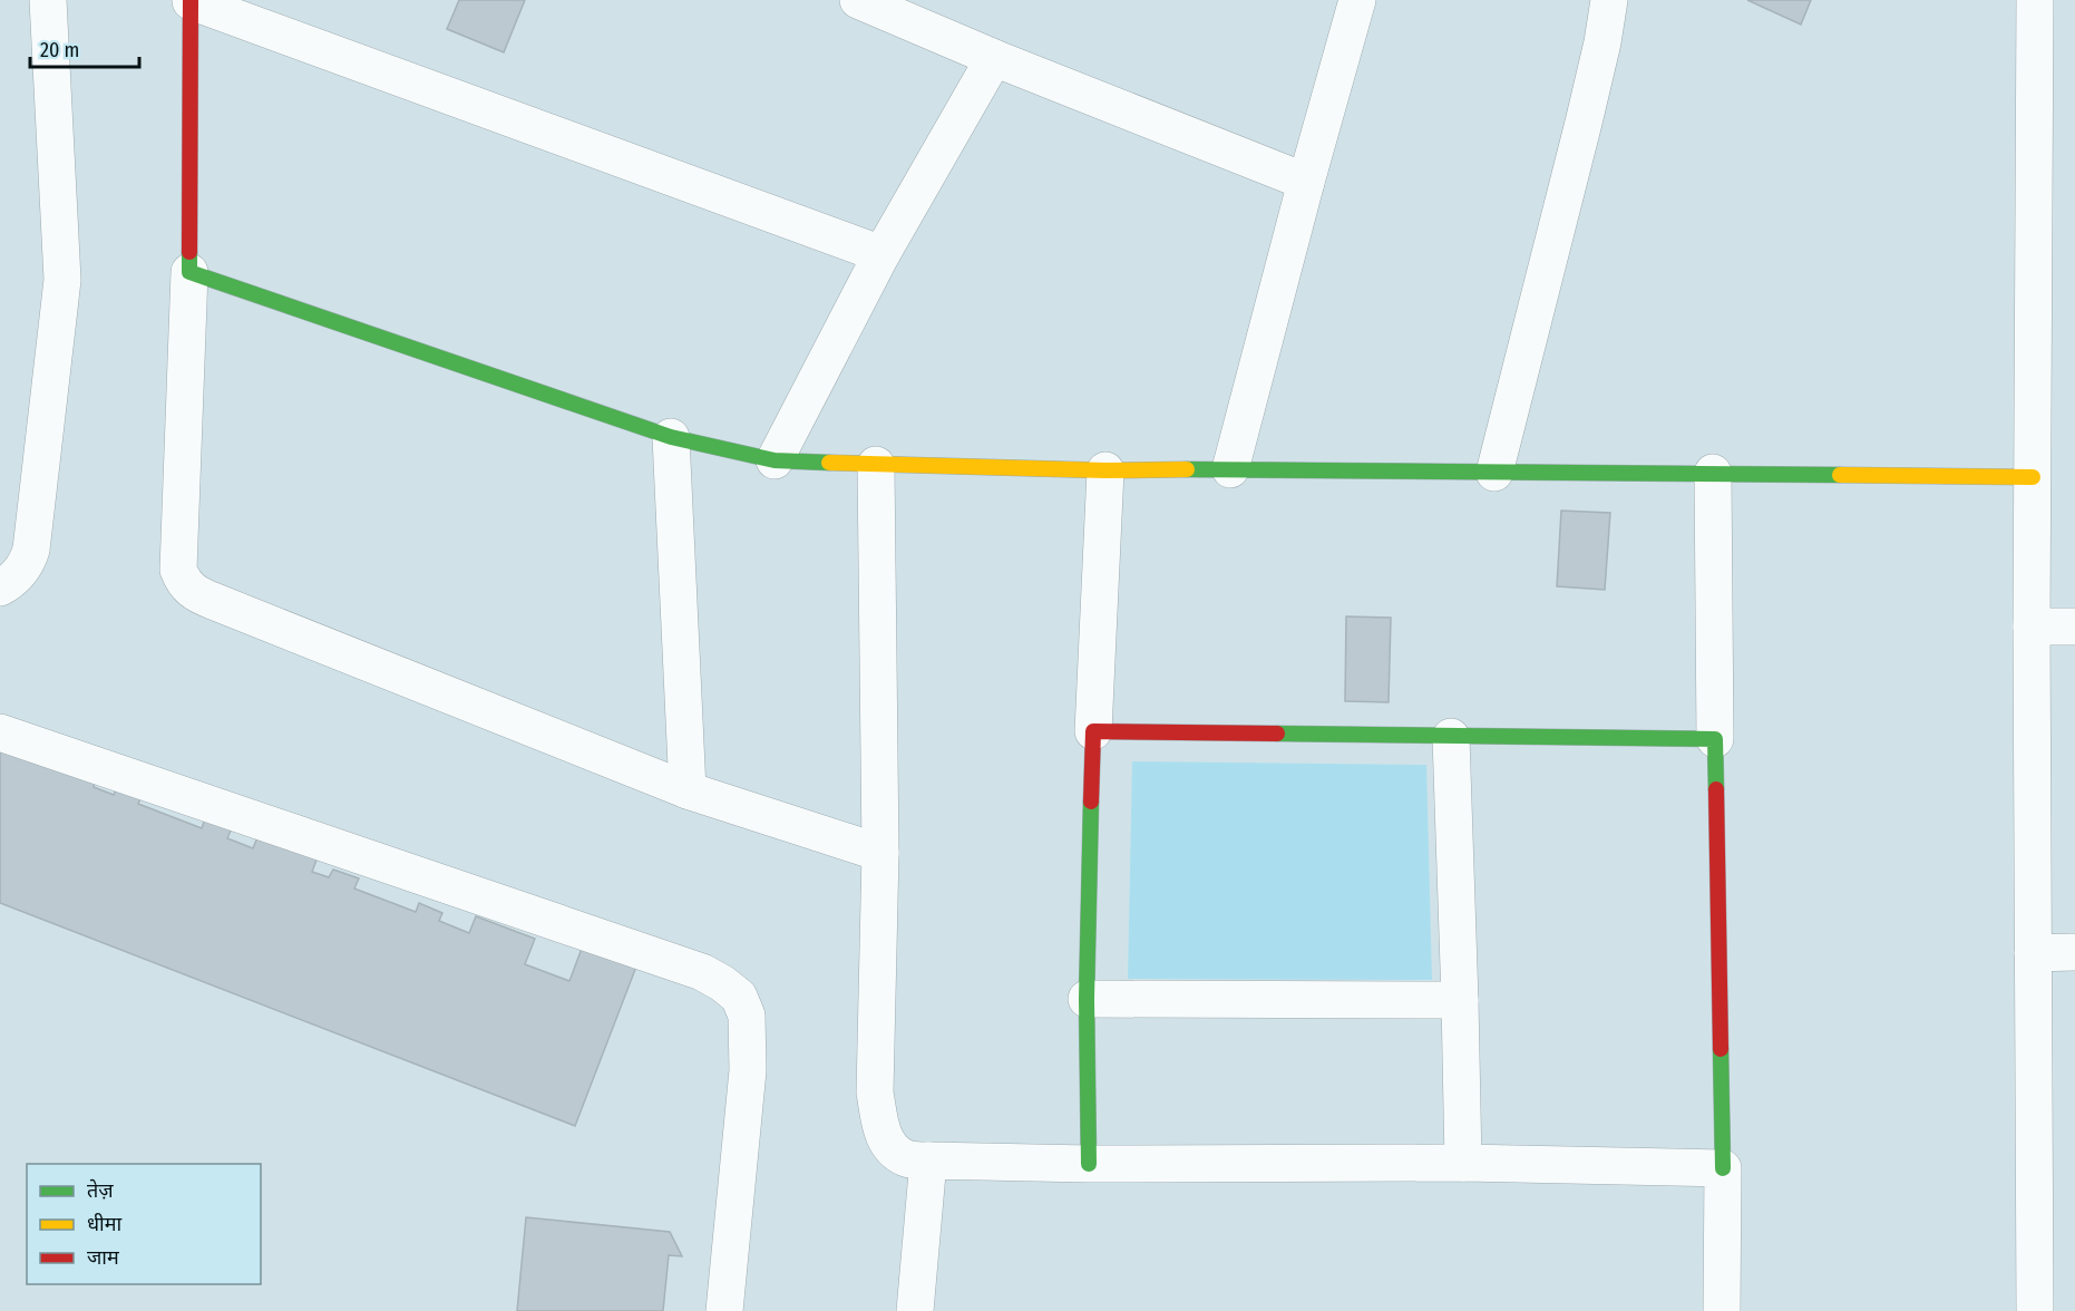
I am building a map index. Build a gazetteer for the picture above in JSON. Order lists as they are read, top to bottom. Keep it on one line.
{"legend":["तेज़","धीमा","जाम"],"scale_bar":"20 m"}
